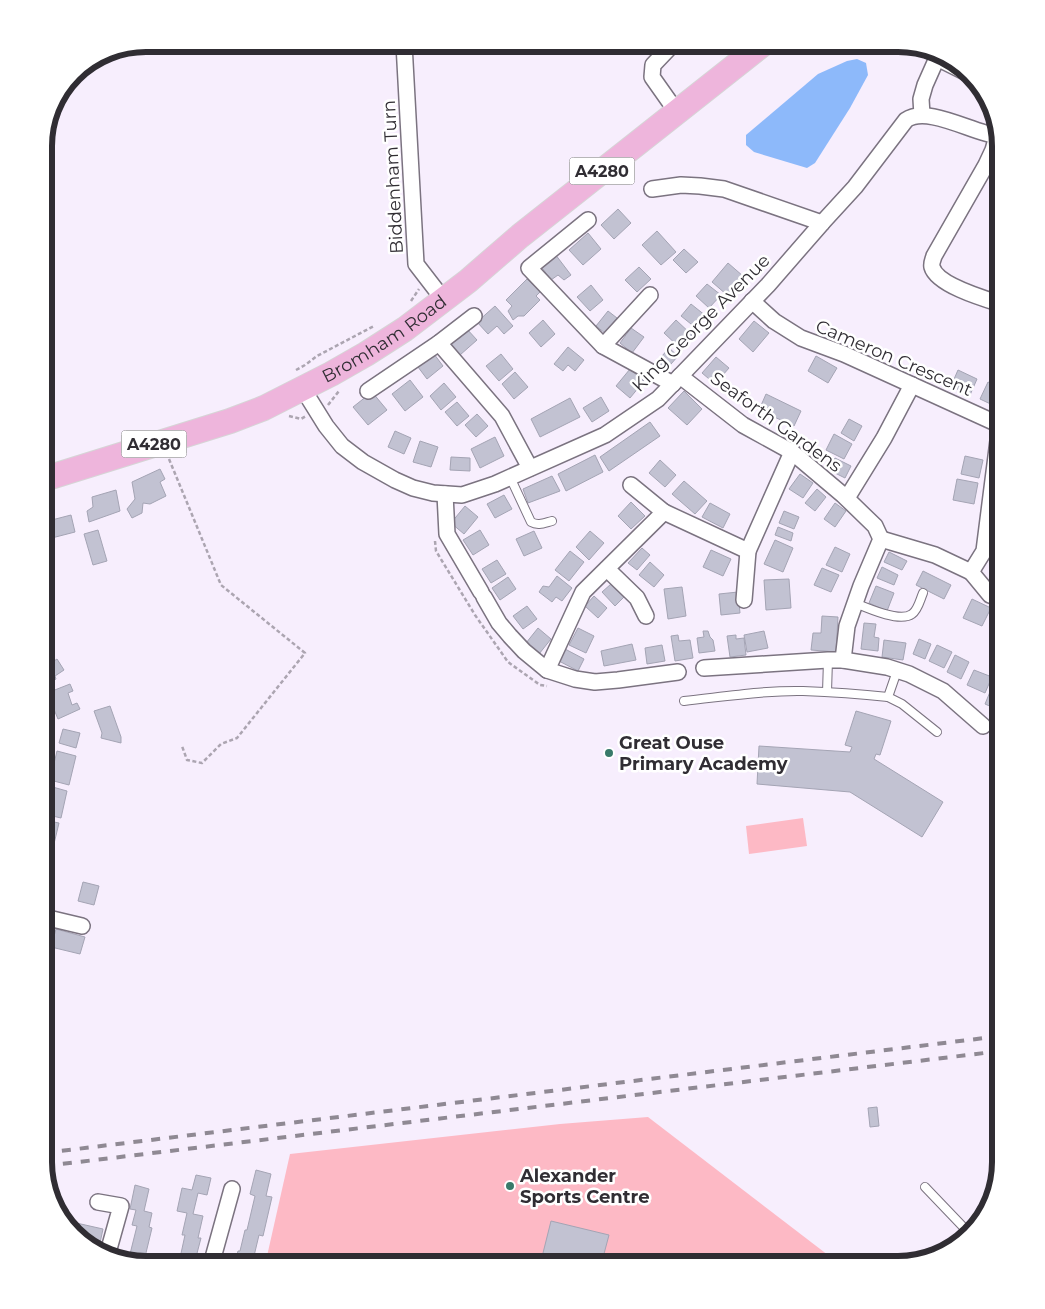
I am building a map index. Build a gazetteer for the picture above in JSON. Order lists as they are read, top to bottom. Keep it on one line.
{"streets":{"main road":["A4280","Bromham Road"],"street":["Biddenham Turn","King George Avenue","Cameron Crescent","Seaforth Gardens"]},"crossings":[["Biddenham Turn","Bromham Road"],["King George Avenue","Bromham Road"],["King George Avenue","Cameron Crescent"],["King George Avenue","Seaforth Gardens"]],"places":["Great Ouse Primary Academy","Alexander Sports Centre"]}
